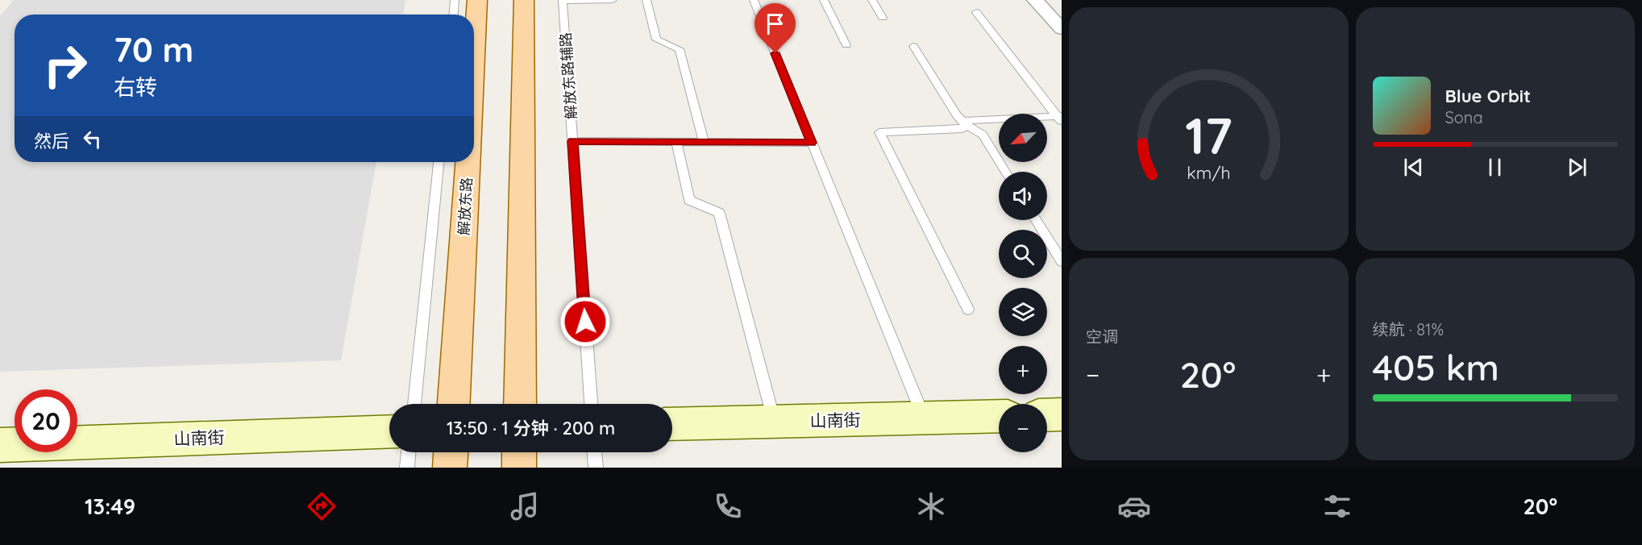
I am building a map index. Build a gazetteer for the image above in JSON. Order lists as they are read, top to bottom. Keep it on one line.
{"streets":{"main road":["解放东路","山南街"],"lane":["解放东路辅路"]},"north":"bottom left","page":{"turn":["70 m","右转"],"song":["Blue Orbit","Sona"],"map_buttons":["+","−"],"then":"然后","tile":["空调",["续航 · 81%","405 km"]],"heat":["−","20°","+"],"limit":"20","trip":"13:50 · 1 分钟 · 200 m","tabs":["13:49","20°"],"gauge":["17","km/h"]}}
